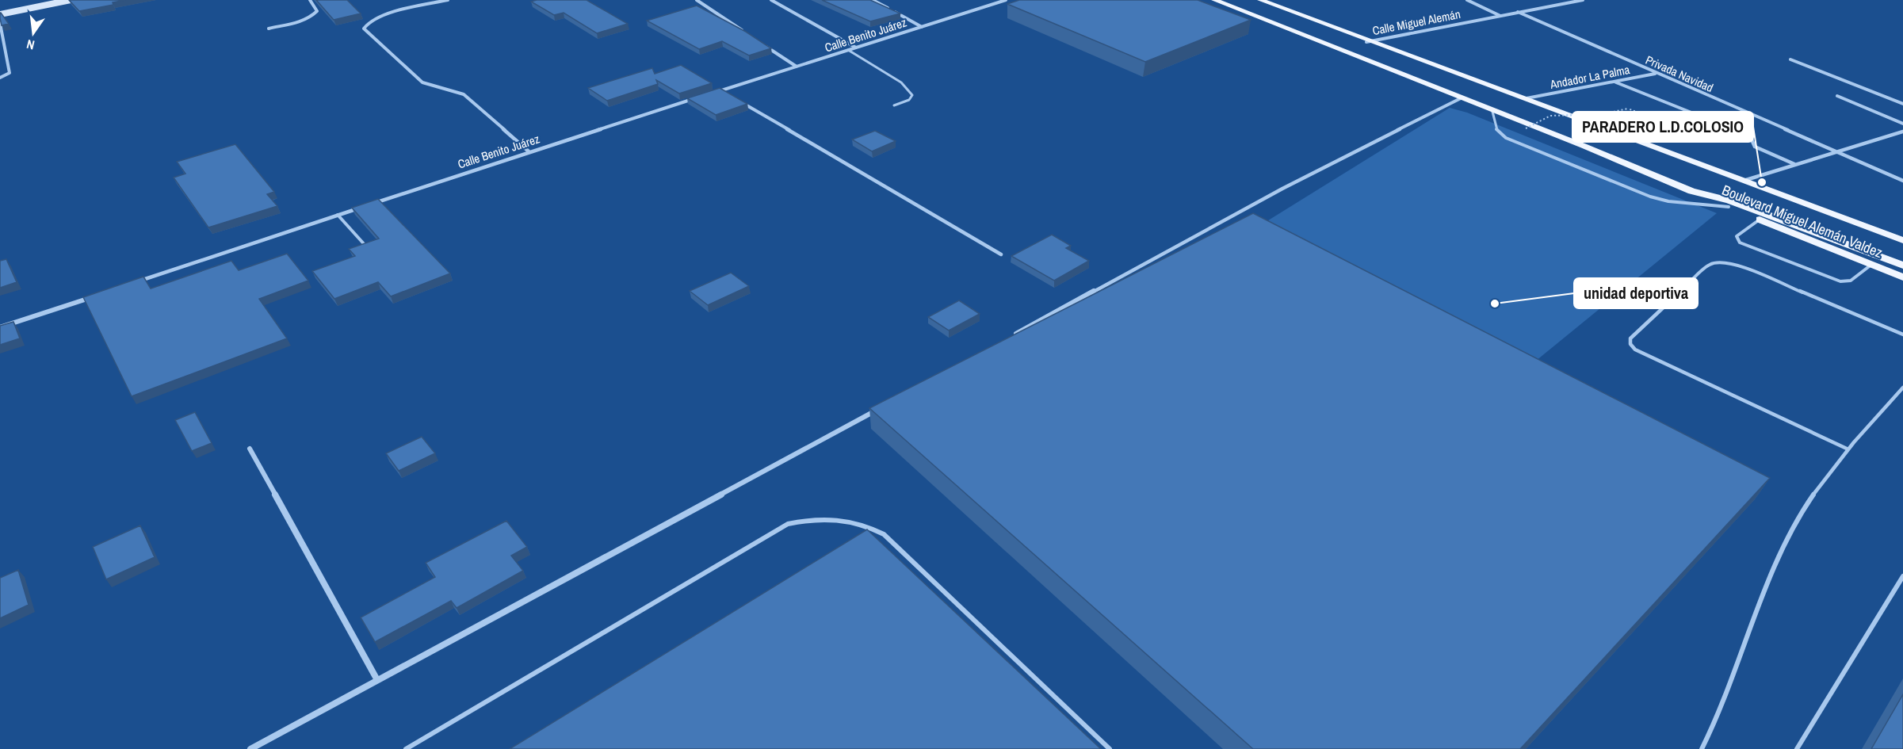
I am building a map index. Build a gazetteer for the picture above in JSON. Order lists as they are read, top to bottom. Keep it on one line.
{"streets":{"main road":["Boulevard Miguel Alemán Valdez"],"street":["Calle Miguel Alemán","Calle Benito Juárez","Privada Navidad","Andador La Palma"]},"crossings":[["Calle Miguel Alemán","Privada Navidad"],["Calle Miguel Alemán","Boulevard Miguel Alemán Valdez"],["Privada Navidad","Andador La Palma"],["Andador La Palma","Boulevard Miguel Alemán Valdez"]],"places":["PARADERO L.D.COLOSIO","unidad deportiva"],"north":"bottom"}
